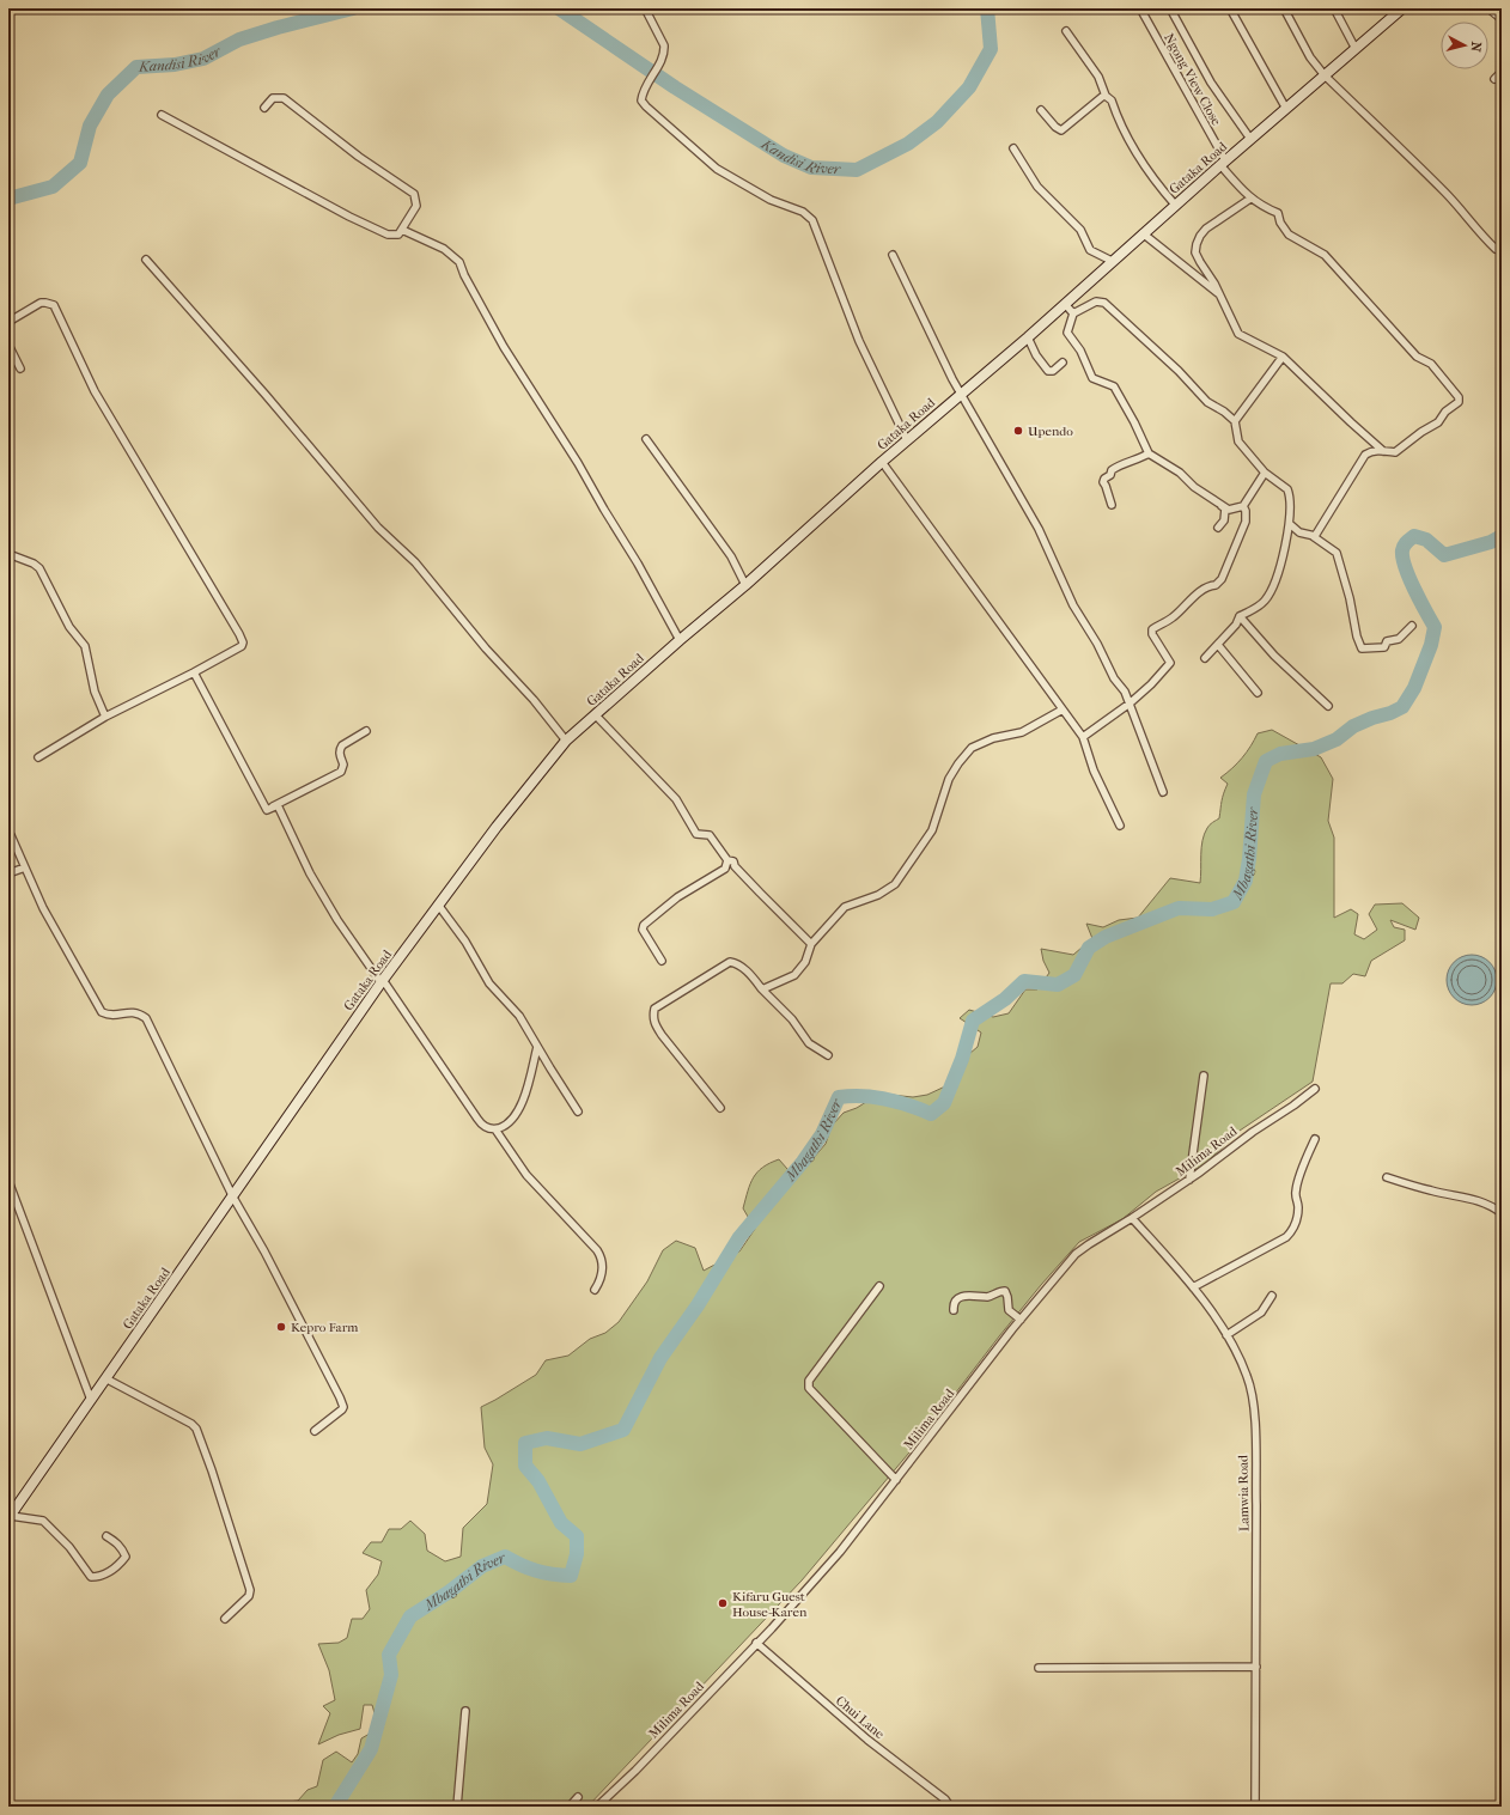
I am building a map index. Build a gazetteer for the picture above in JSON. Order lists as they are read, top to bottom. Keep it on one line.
{"streets":{"street":["Ngong View Close","Gataka Road","Milima Road","Lamwia Road","Chui Lane"]},"crossings":[["Ngong View Close","Gataka Road"],["Milima Road","Lamwia Road"],["Milima Road","Chui Lane"]],"water":["Kandisi River","Mbagathi River"],"places":["Upendo","Kepro Farm","Kifaru Guest House-Karen"],"north":"right"}
